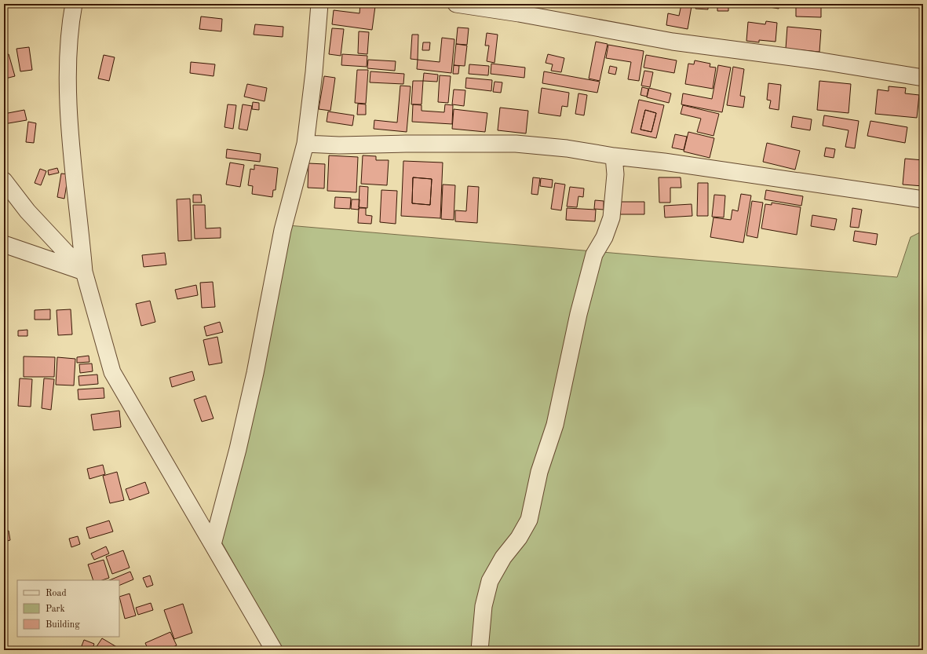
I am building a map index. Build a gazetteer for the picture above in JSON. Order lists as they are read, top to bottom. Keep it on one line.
{"legend":["Road","Park","Building"]}
